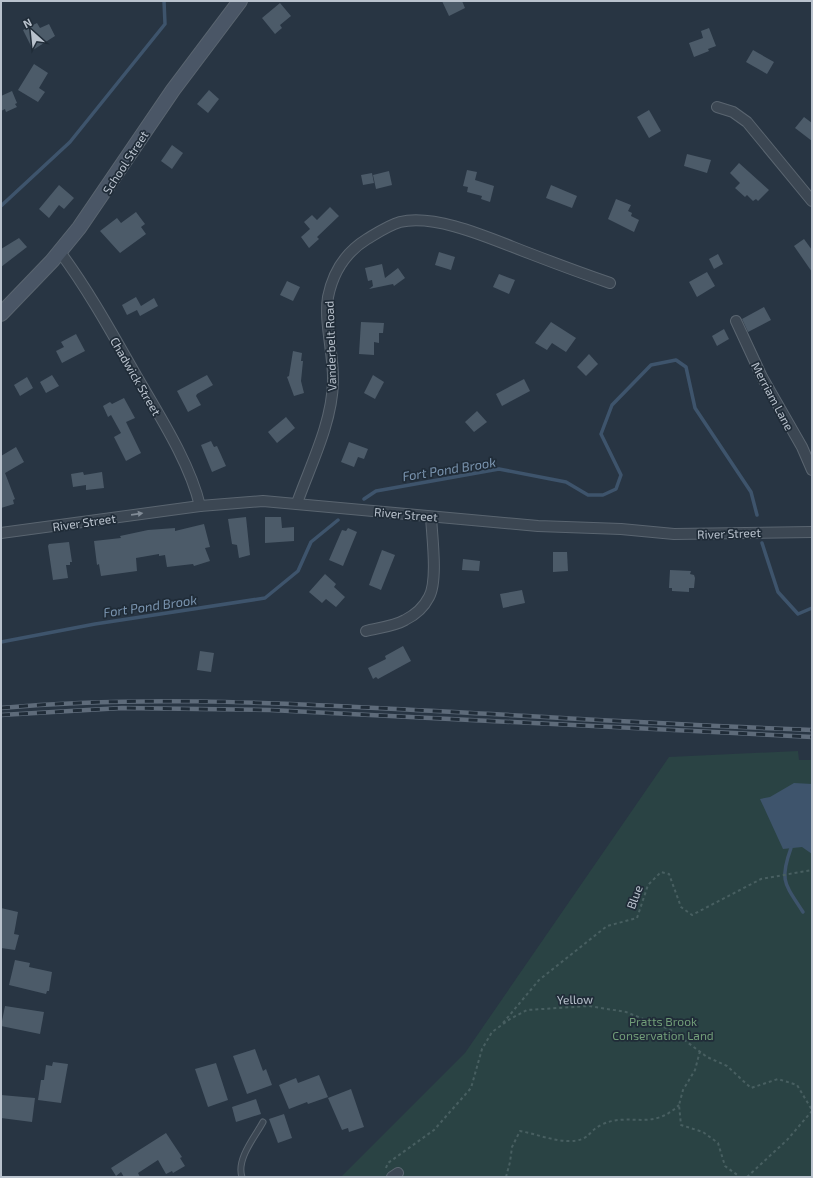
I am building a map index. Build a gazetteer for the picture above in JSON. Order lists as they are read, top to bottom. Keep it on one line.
{"streets":{"street":["School Street","Vanderbelt Road","Chadwick Street","Merriam Lane","River Street"],"path":["Blue","Yellow"]},"crossings":[["School Street","Chadwick Street"],["Vanderbelt Road","River Street"],["Chadwick Street","River Street"],["Blue","Yellow"]],"water":["Fort Pond Brook"],"parks":["Pratts Brook Conservation Land"],"north":"top left"}
